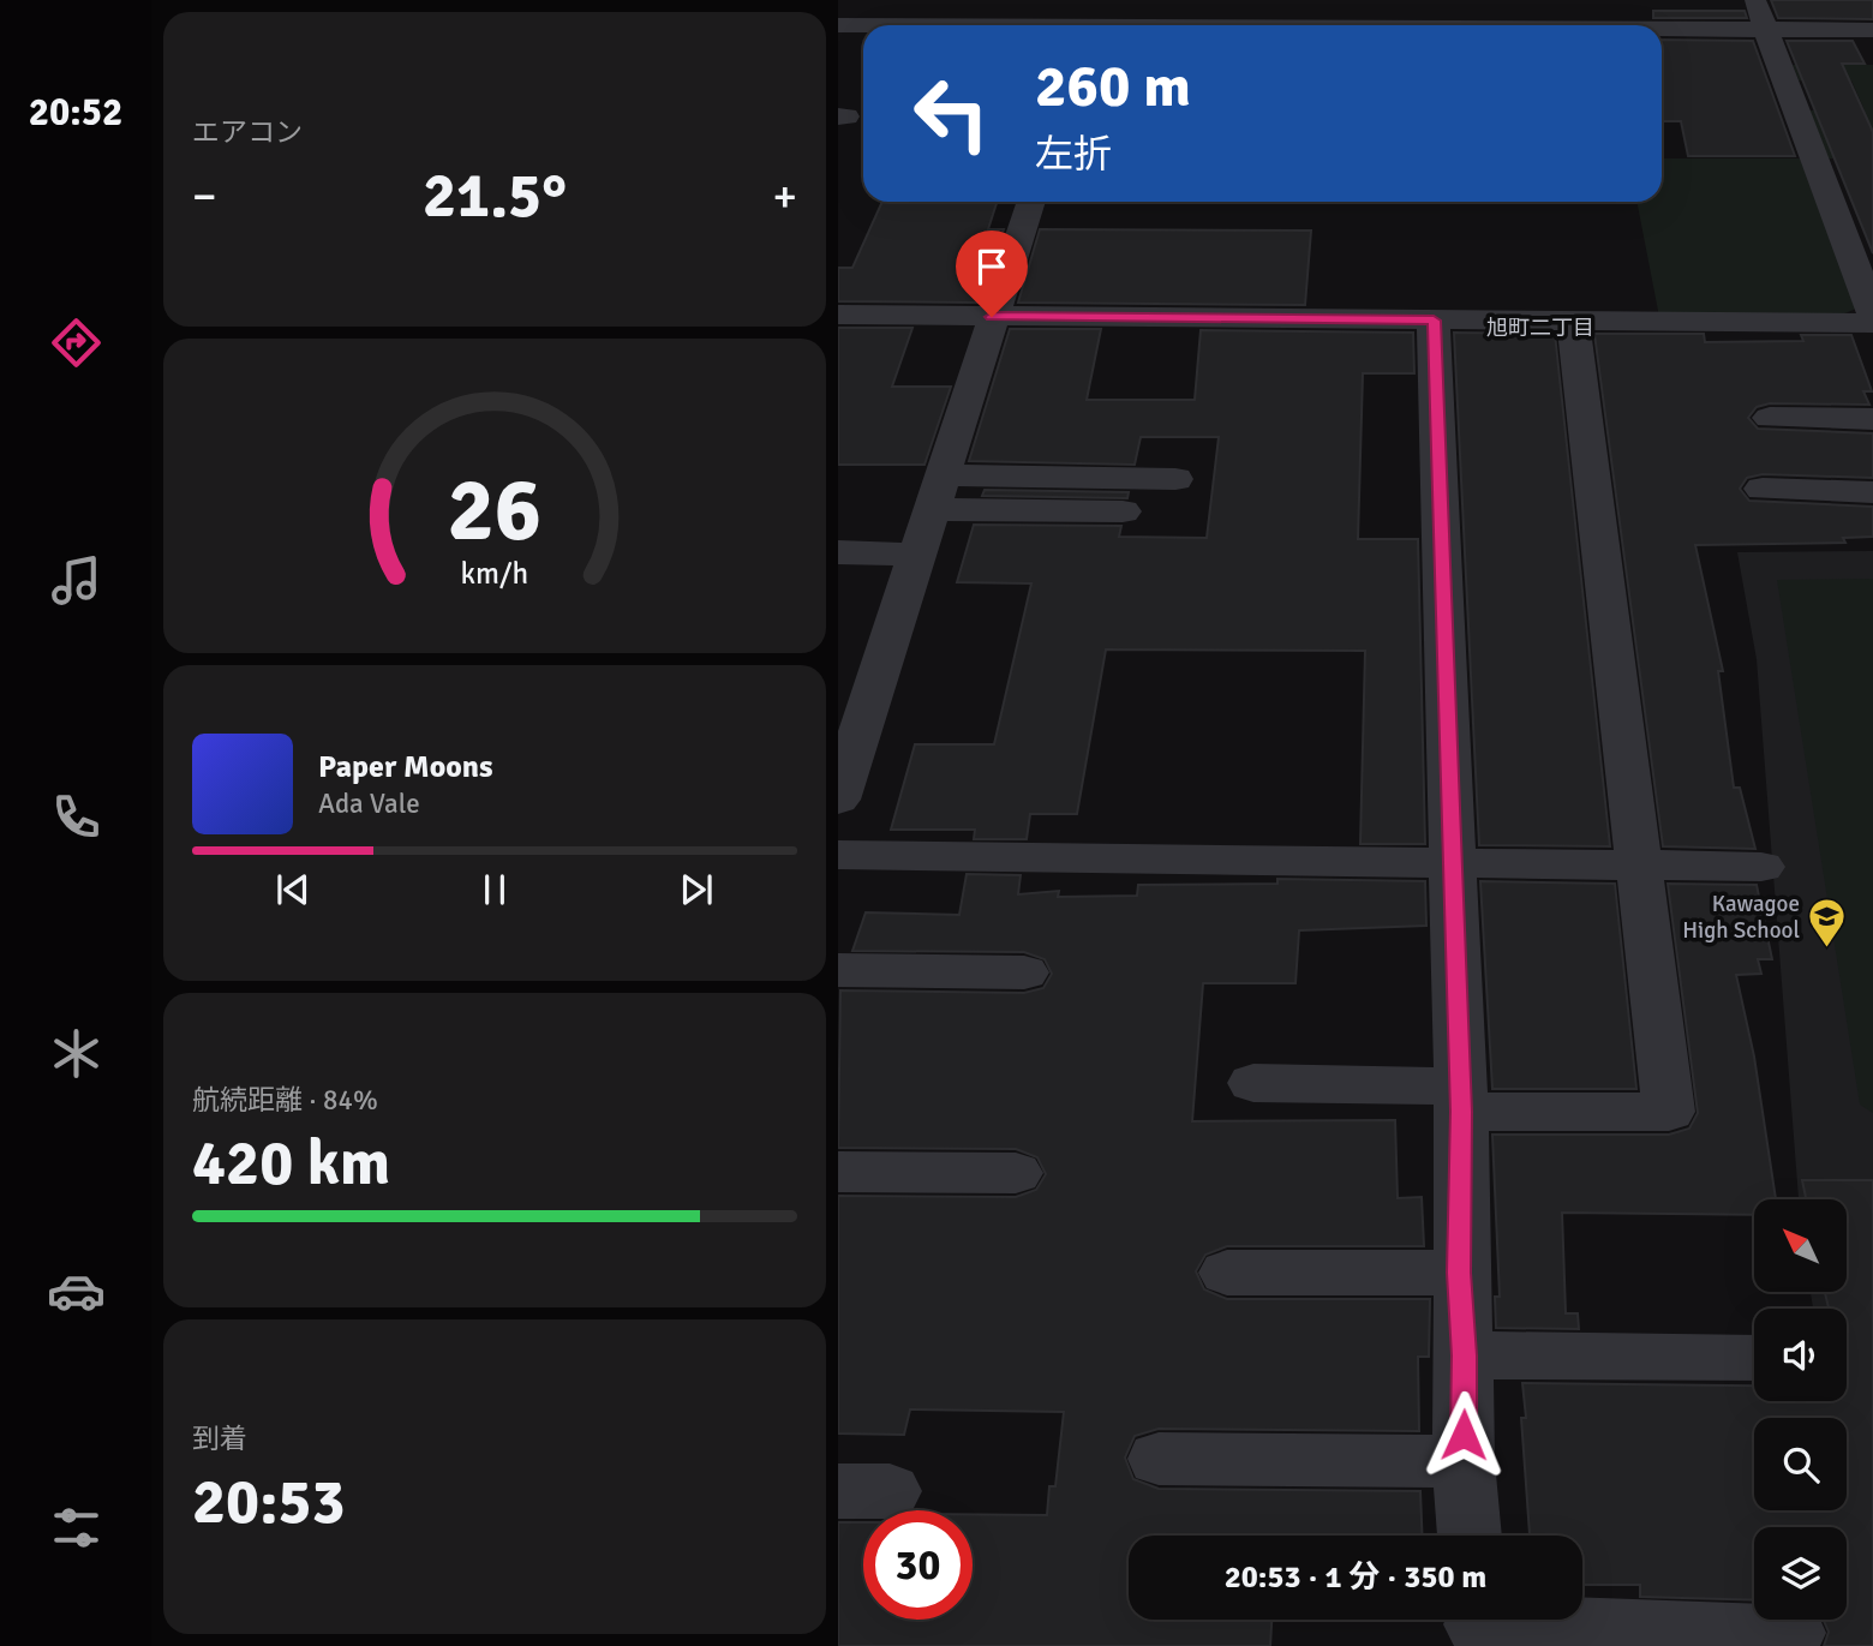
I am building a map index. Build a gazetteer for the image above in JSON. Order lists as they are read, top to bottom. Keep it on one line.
{"districts":["旭町二丁目"],"places":{"school or university":["Kawagoe High School"]},"north":"top left","page":{"tabs":"20:52","tile":["エアコン",["航続距離 · 84%","420 km"],["到着","20:53"]],"turn":["260 m","左折"],"heat":["−","21.5°","+"],"song":["Paper Moons","Ada Vale"],"limit":"30","trip":"20:53 · 1 分 · 350 m","gauge":["26","km/h"]}}
